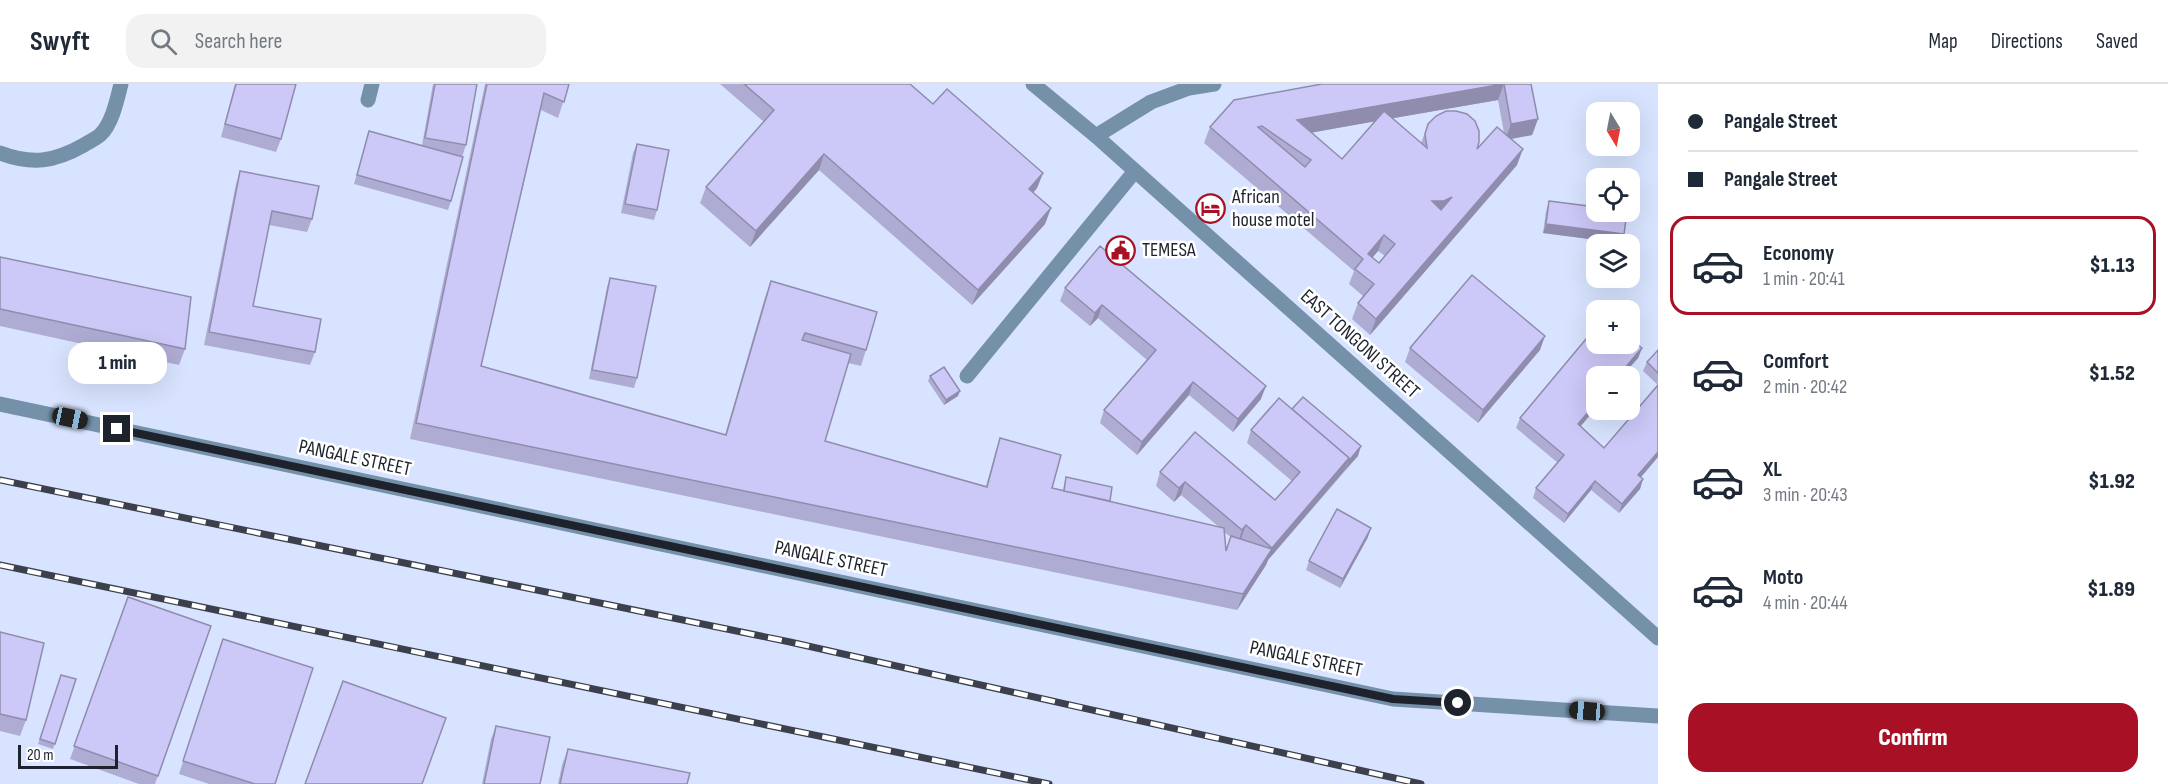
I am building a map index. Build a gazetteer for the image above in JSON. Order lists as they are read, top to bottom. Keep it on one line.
{"streets":{"street":["EAST TONGONI STREET","PANGALE STREET"]},"places":{"hotel":["African house motel"],"public building":["TEMESA"]},"scale_bar":"20 m","north":"bottom","page":{"header":"Swyft","search":"Search here","nav":["Map","Directions","Saved"],"banner":["Pangale Street","Pangale Street"],"map_buttons":["+","−"],"list":[{"name":"Economy","note":"1 min · 20:41","value":"$1.13"},{"name":"Comfort","note":"2 min · 20:42","value":"$1.52"},{"name":"XL","note":"3 min · 20:43","value":"$1.92"},{"name":"Moto","note":"4 min · 20:44","value":"$1.89"}],"bubble":"1 min","buttons":"Confirm","scale":"20 m"}}
